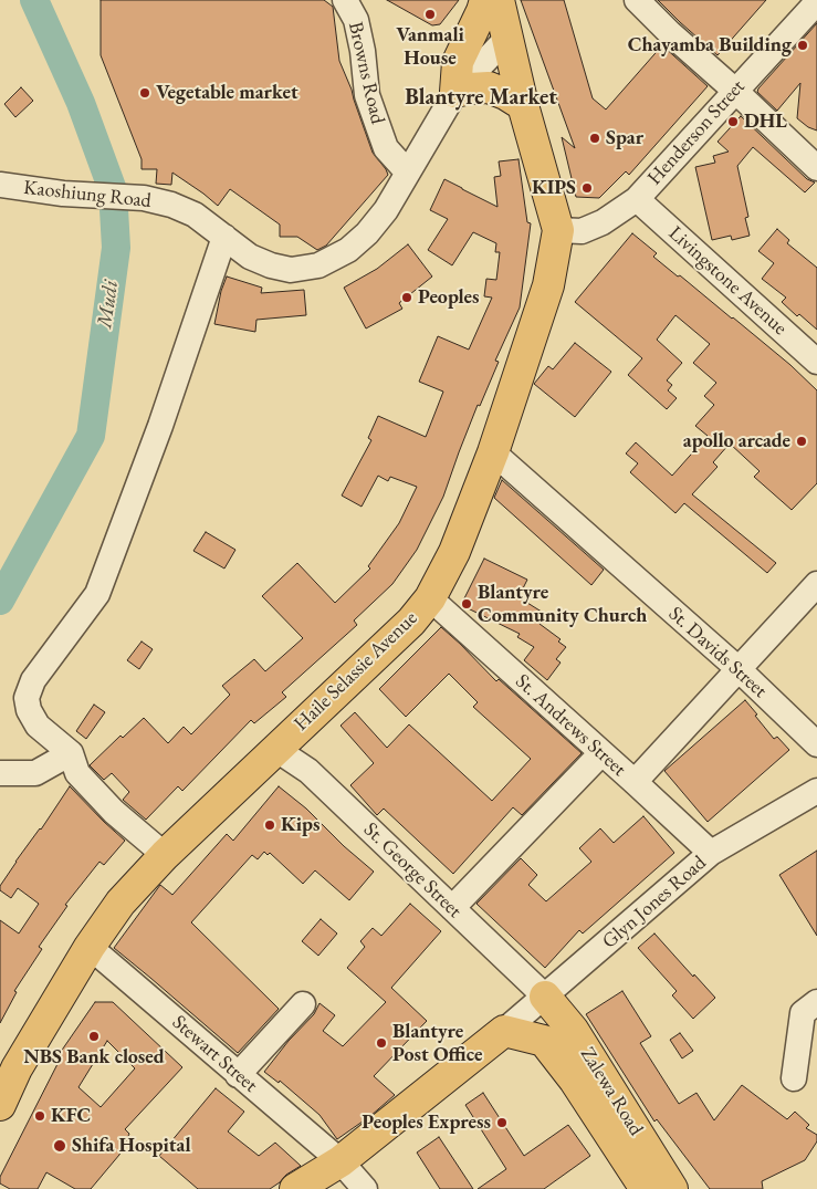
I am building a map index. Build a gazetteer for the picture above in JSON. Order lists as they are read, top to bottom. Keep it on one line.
{"streets":{"highway":["Haile Selassie Avenue","Zalewa Road"],"street":["Browns Road","Henderson Street","Kaoshiung Road","Livingstone Avenue","St. Davids Street","St. Andrews Street","St. George Street","Glyn Jones Road","Stewart Street"]},"crossings":[["Browns Road","Kaoshiung Road"],["Henderson Street","Livingstone Avenue"],["Henderson Street","Haile Selassie Avenue"],["Kaoshiung Road","Haile Selassie Avenue"],["St. Davids Street","Haile Selassie Avenue"],["Haile Selassie Avenue","St. Andrews Street"],["Haile Selassie Avenue","St. George Street"],["Haile Selassie Avenue","Stewart Street"],["St. Andrews Street","Glyn Jones Road"],["St. George Street","Glyn Jones Road"],["St. George Street","Zalewa Road"],["Glyn Jones Road","Zalewa Road"]],"districts":["Blantyre Market"],"water":["Mudi"],"places":["Vanmali House","Chayamba Building","Vegetable market","DHL","Spar","KIPS","Peoples","apollo arcade","Blantyre Community Church","Kips","NBS Bank closed","Blantyre Post Office","KFC","Peoples Express","Shifa Hospital"]}
